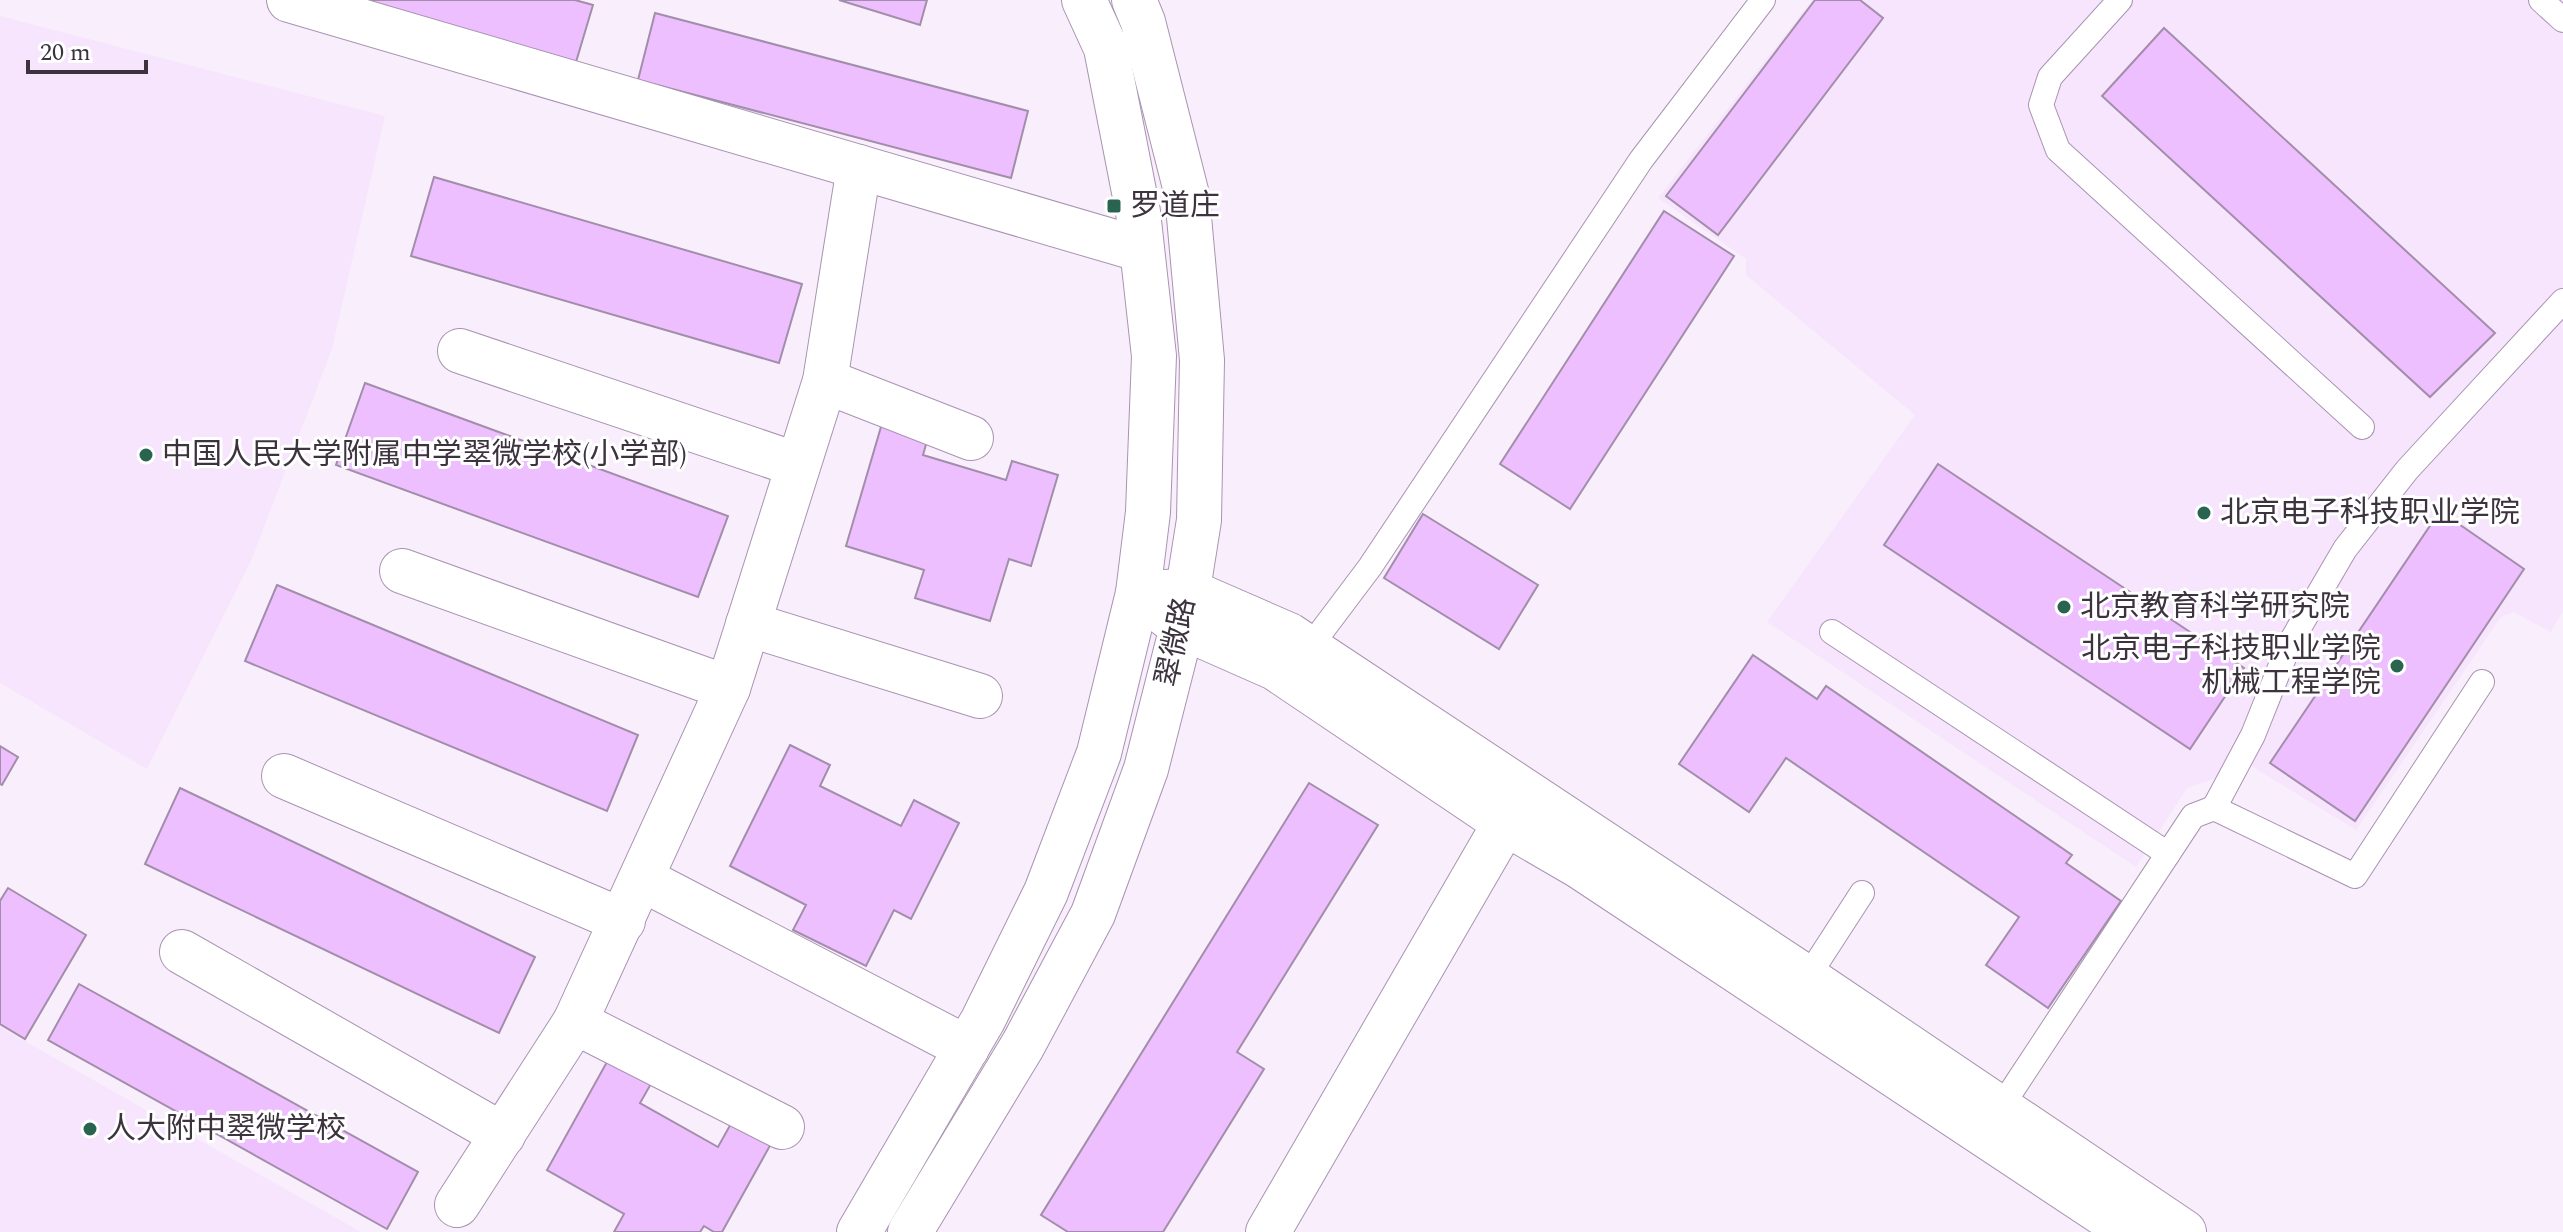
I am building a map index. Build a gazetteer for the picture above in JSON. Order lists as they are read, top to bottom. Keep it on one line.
{"streets":{"street":["翠微路"]},"places":{"transit":["罗道庄"],"other":["中国人民大学附属中学翠微学校(小学部)","北京电子科技职业学院","北京教育科学研究院","北京电子科技职业学院 机械工程学院","人大附中翠微学校"]},"scale_bar":"20 m"}
